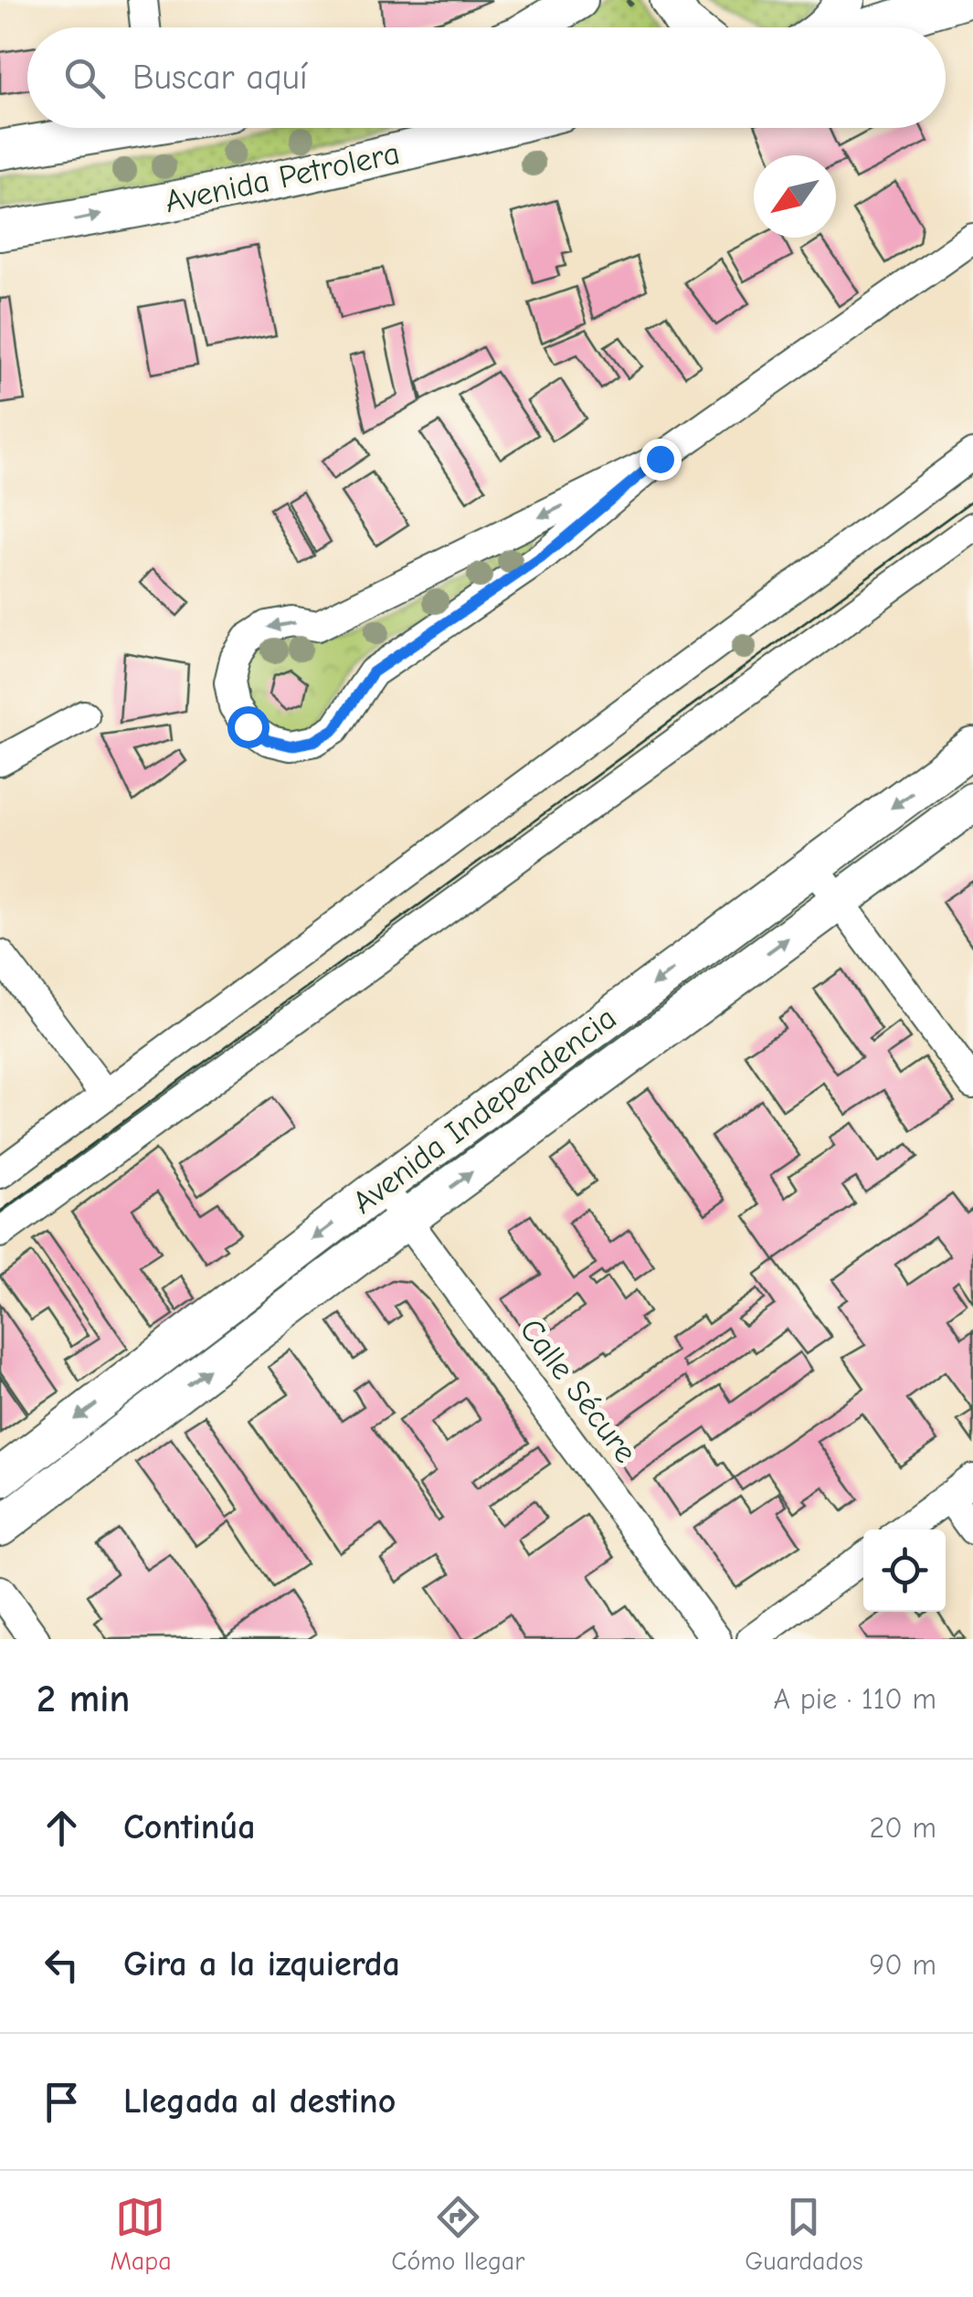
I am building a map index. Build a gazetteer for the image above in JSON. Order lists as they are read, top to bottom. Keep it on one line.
{"streets":{"main road":["Avenida Petrolera","Avenida Independencia"],"street":["Calle Sécure"]},"crossings":[["Avenida Independencia","Calle Sécure"]],"one_way":["Avenida Petrolera"],"north":"bottom left","page":{"search":"Buscar aquí","heading":["2 min","A pie · 110 m"],"list":[["Continúa","20 m"],["Gira a la izquierda","90 m"],"Llegada al destino"],"nav":["Mapa","Cómo llegar","Guardados"]}}
